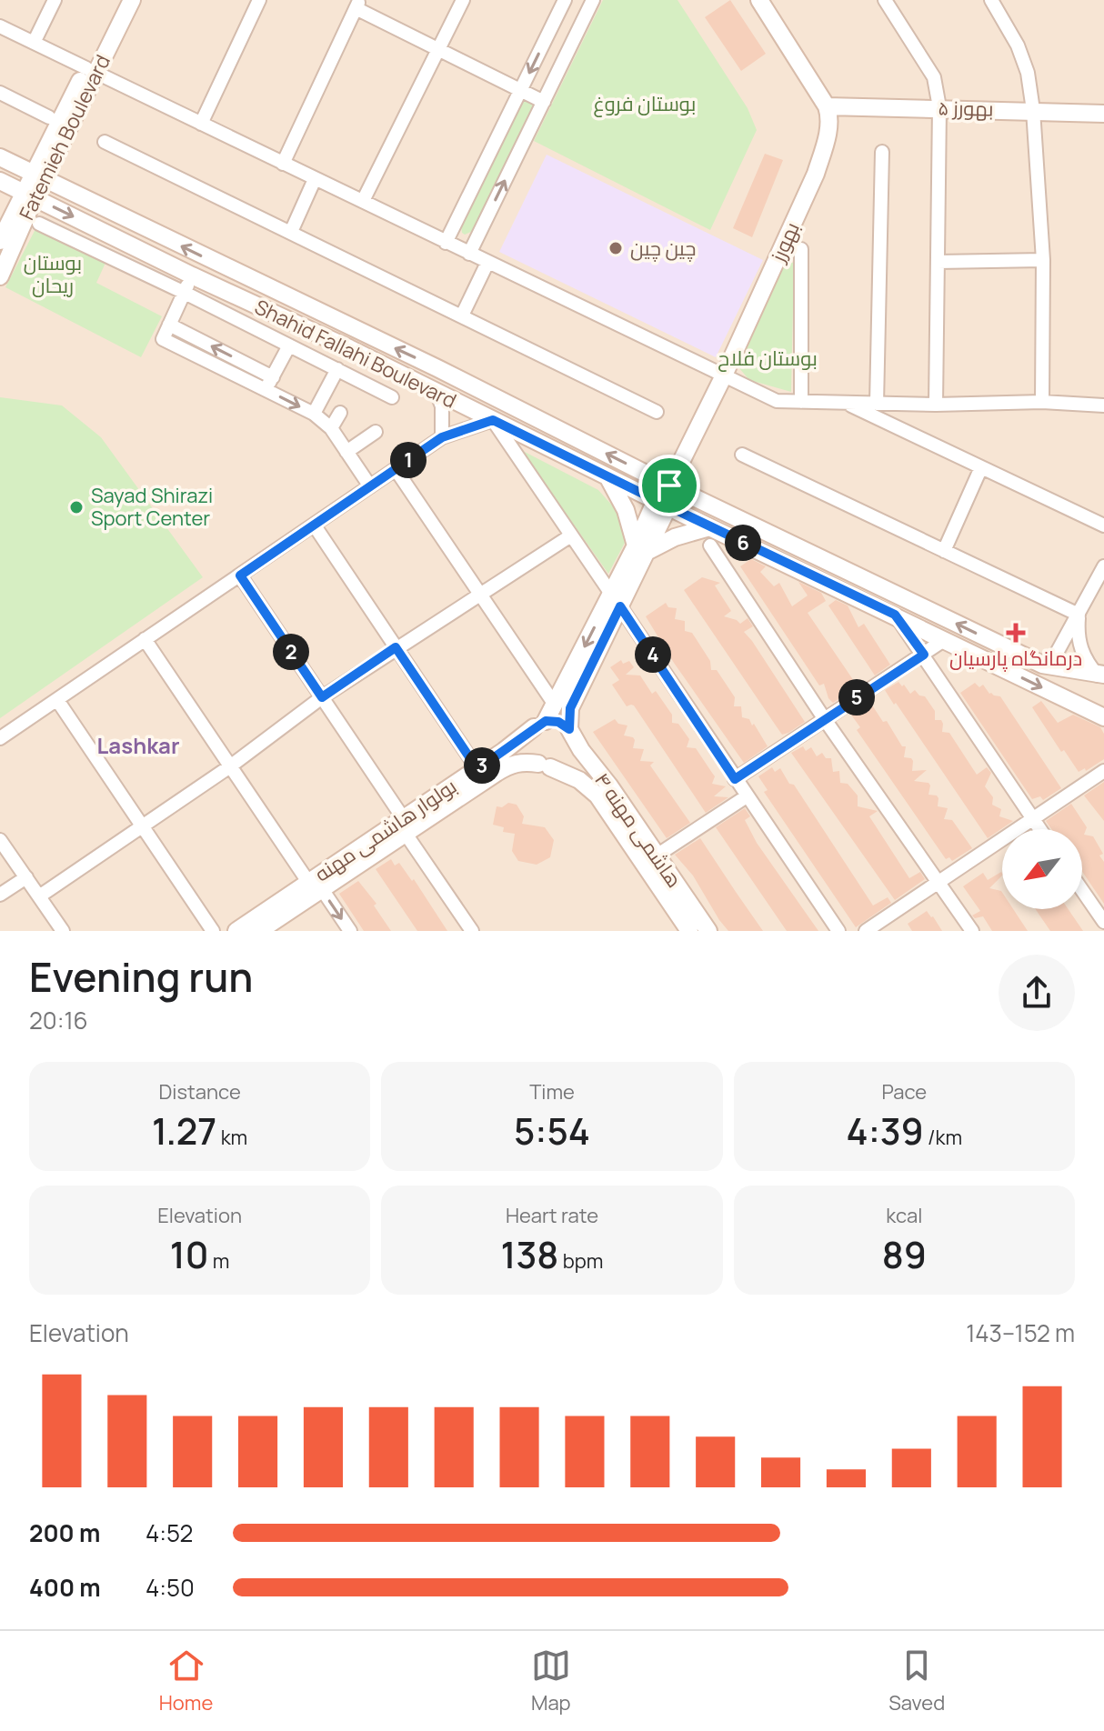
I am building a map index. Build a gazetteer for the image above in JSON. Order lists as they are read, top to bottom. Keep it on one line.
{"streets":{"street":["بهورز ۵","Fatemieh Boulevard","بهورز","Shahid Fallahi Boulevard","بولوار هاشمی مهنه","هاشمی مهنه ۴"]},"crossings":[["بهورز ۵","بهورز"],["Fatemieh Boulevard","Shahid Fallahi Boulevard"],["بهورز","Shahid Fallahi Boulevard"],["بهورز","بولوار هاشمی مهنه"],["Shahid Fallahi Boulevard","بولوار هاشمی مهنه"],["بولوار هاشمی مهنه","هاشمی مهنه ۴"]],"districts":["Lashkar"],"parks":["بوستان فروغ","بوستان ریحان","بوستان فلاح"],"places":{"other":["چین چین","Sayad Shirazi Sport Center"],"health":["درمانگاه پارسیان"]},"north":"bottom left","page":{"pins":["1","6","2","4","5","3"],"heading":["Evening run","20:16"],"stats":[["Distance","1.27 km"],["Time","5:54"],["Pace","4:39 /km"],["Elevation","10 m"],["Heart rate","138 bpm"],["kcal","89"]],"chart":["Elevation","143–152 m"],"list":[{"name":"200 m","note":"4:52"},{"name":"400 m","note":"4:50"}],"tabs":["Home","Map","Saved"]}}
